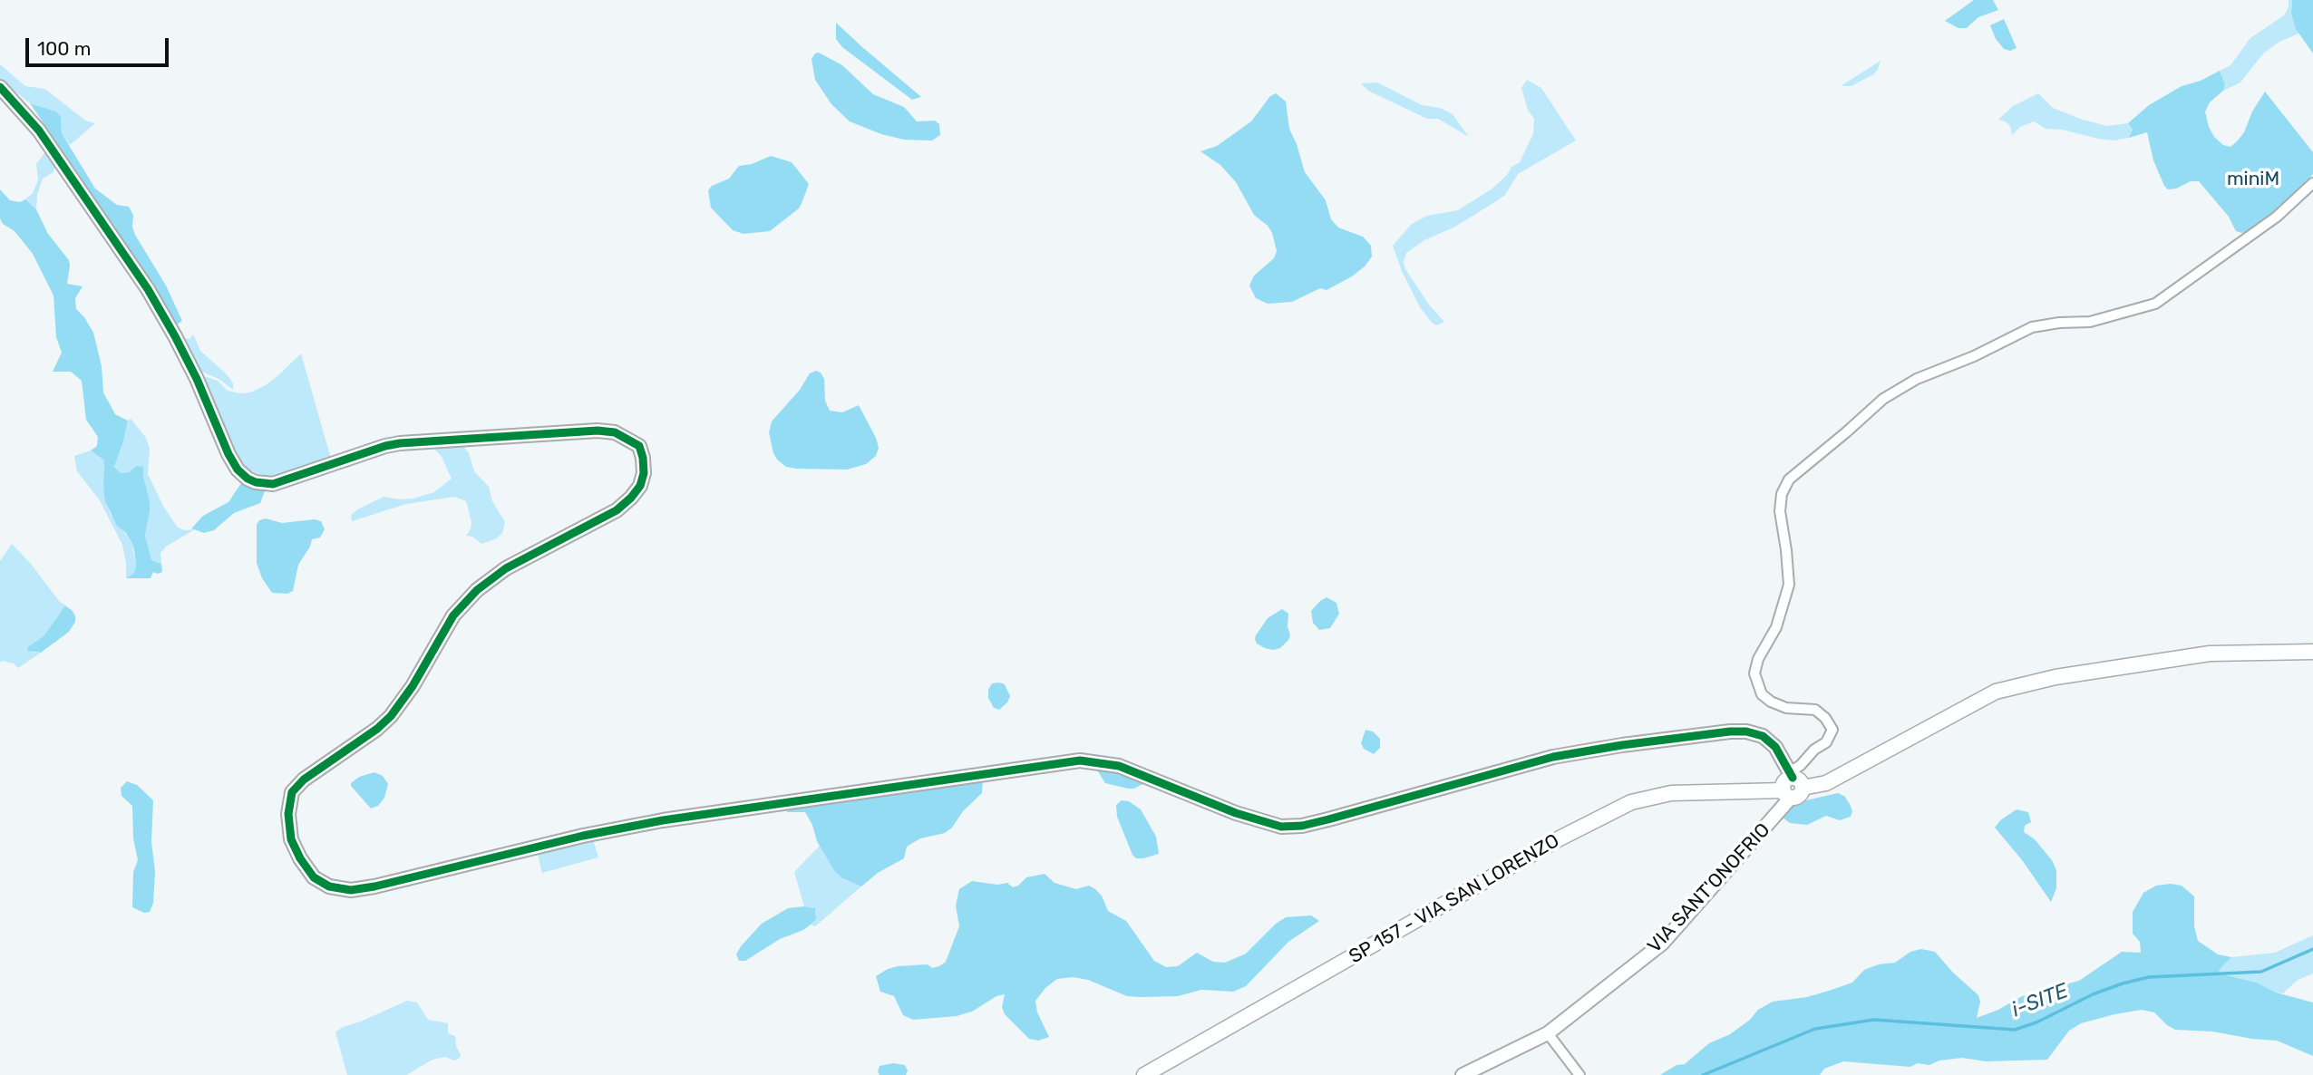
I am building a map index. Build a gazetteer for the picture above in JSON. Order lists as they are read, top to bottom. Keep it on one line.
{"streets":{"main road":["SP 157 - VIA SAN LORENZO"],"street":["VIA SANT'ONOFRIO"]},"crossings":[["VIA SANT'ONOFRIO","SP 157 - VIA SAN LORENZO"]],"water":["i-SITE"],"parks":["miniM"],"scale_bar":"100 m"}
